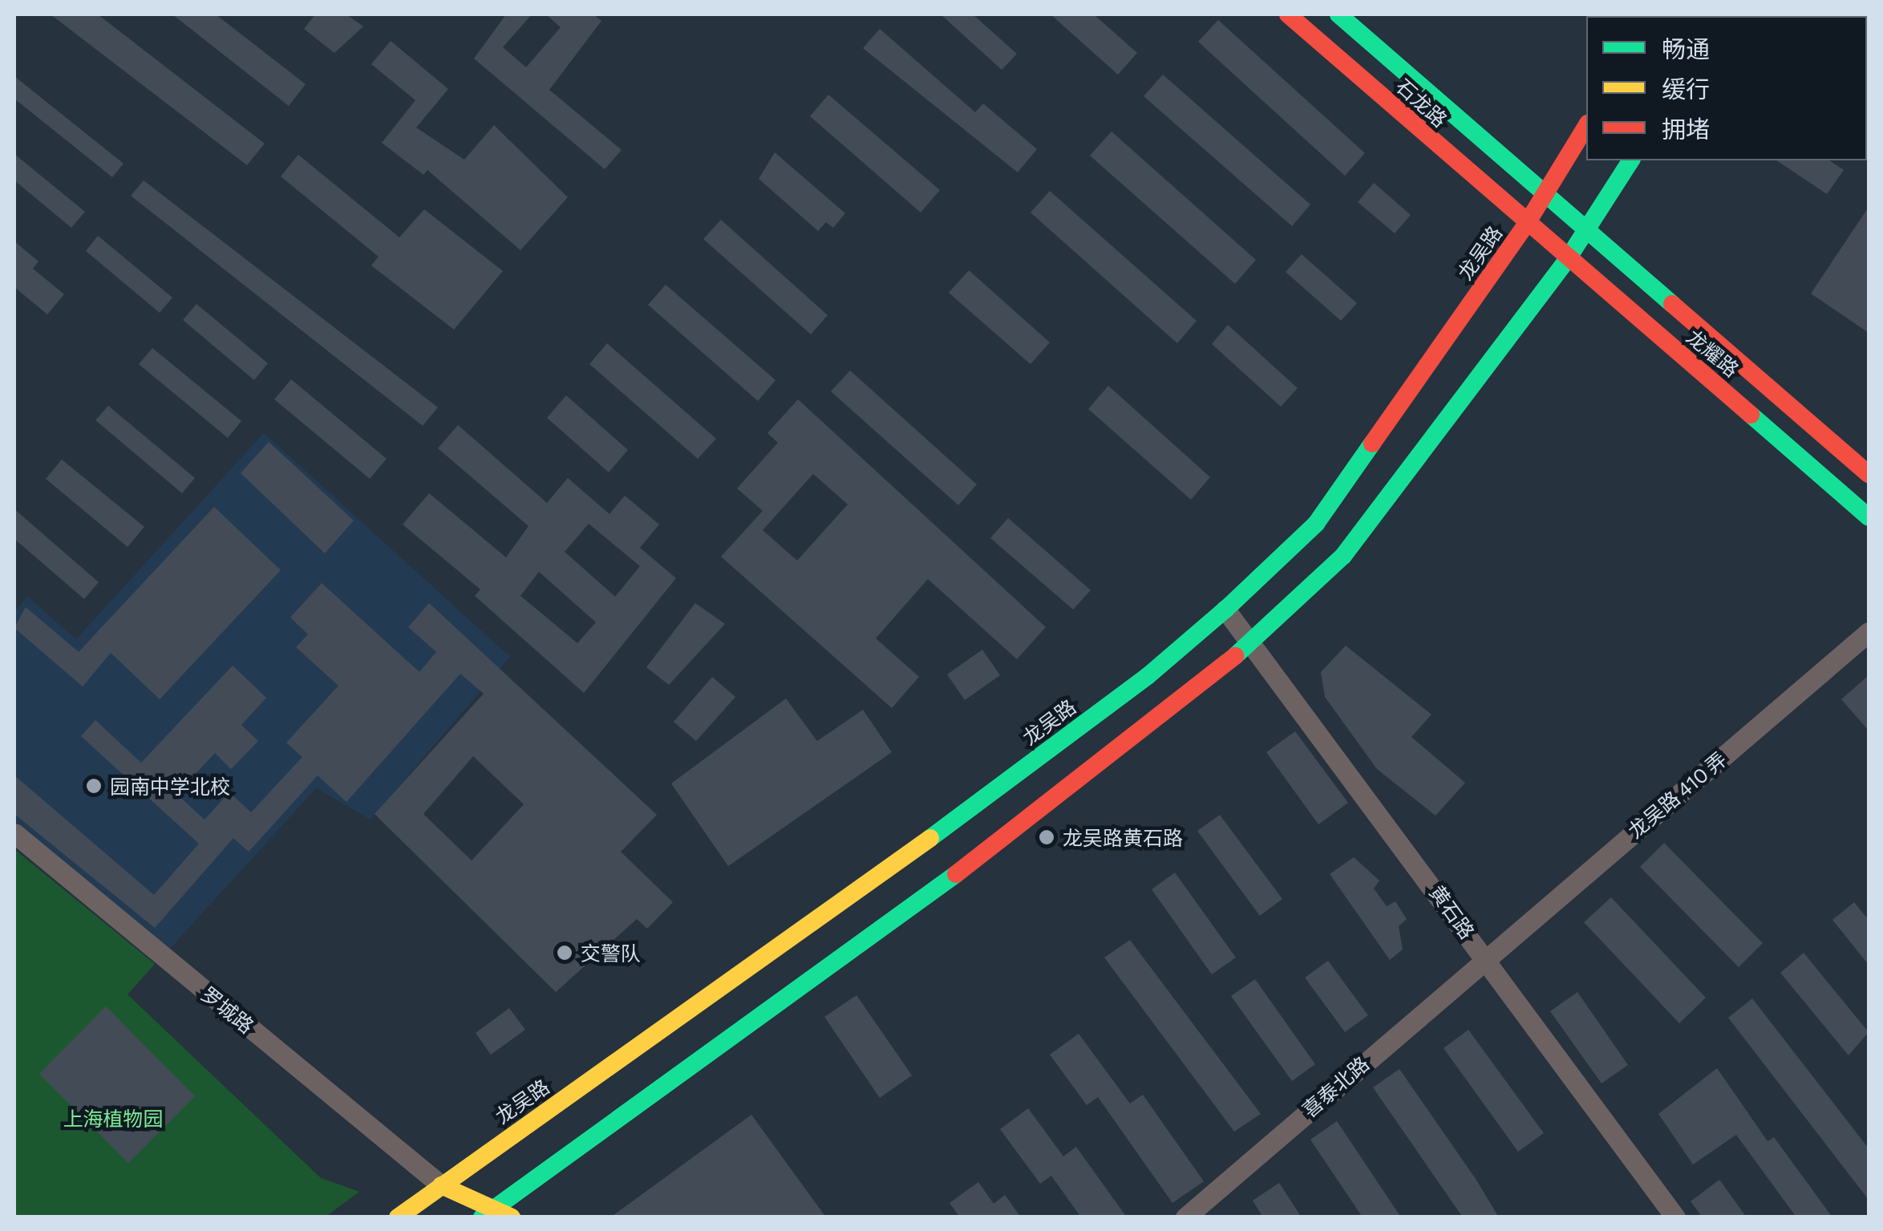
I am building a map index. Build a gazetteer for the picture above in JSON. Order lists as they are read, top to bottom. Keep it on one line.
{"streets":{"main road":["石龙路","龙吴路","龙耀路"],"street":["龙吴路 410 弄","黄石路","罗城路","喜泰北路"]},"crossings":[["石龙路","龙吴路"],["石龙路","龙耀路"],["龙吴路","龙耀路"],["龙吴路","黄石路"],["龙吴路","罗城路"],["龙吴路 410 弄","黄石路"],["龙吴路 410 弄","喜泰北路"],["黄石路","喜泰北路"]],"parks":["上海植物园"],"places":["园南中学北校","龙吴路黄石路","交警队"],"legend":["畅通","缓行","拥堵"]}
